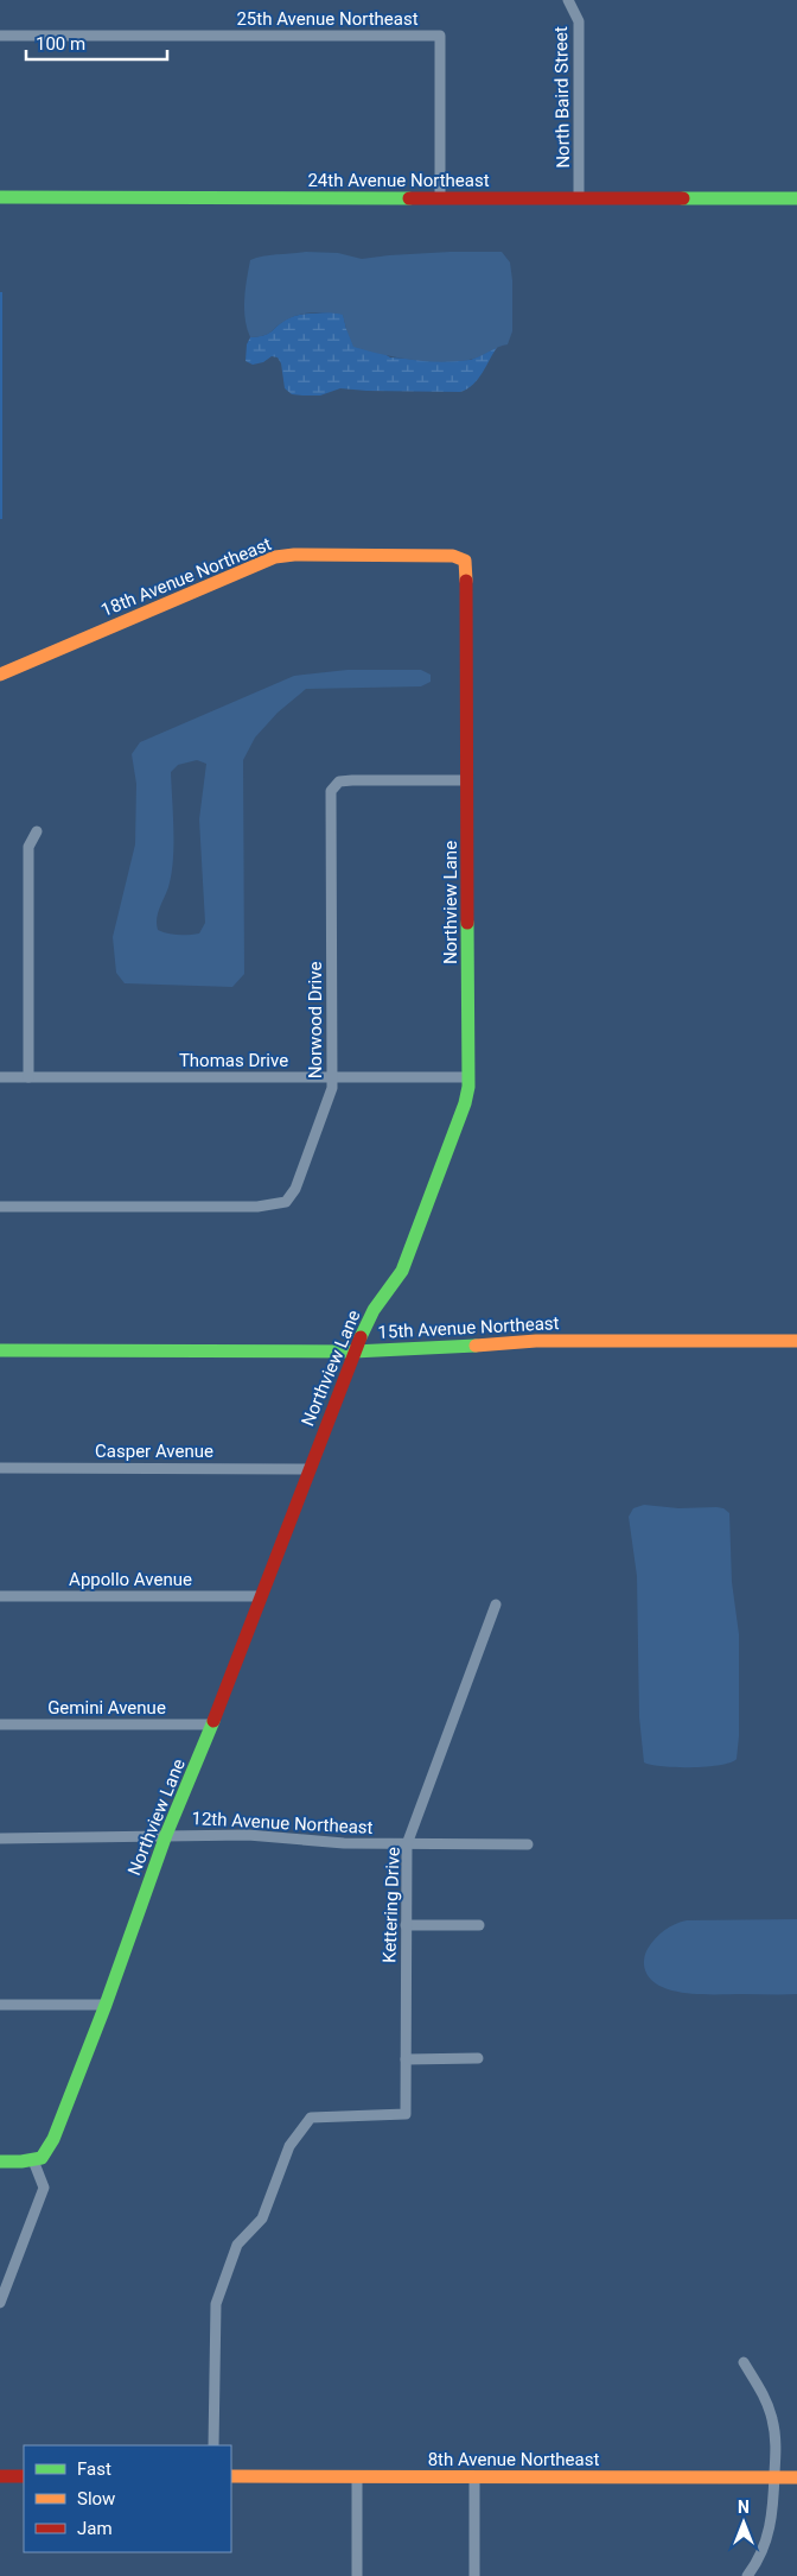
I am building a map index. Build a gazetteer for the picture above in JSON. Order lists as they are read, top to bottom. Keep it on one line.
{"streets":{"street":["25th Avenue Northeast","North Baird Street","24th Avenue Northeast","18th Avenue Northeast","Northview Lane","Norwood Drive","Thomas Drive","15th Avenue Northeast","Casper Avenue","Appollo Avenue","Gemini Avenue","12th Avenue Northeast","Kettering Drive","8th Avenue Northeast"]},"crossings":[["25th Avenue Northeast","24th Avenue Northeast"],["North Baird Street","24th Avenue Northeast"],["18th Avenue Northeast","Northview Lane"],["Northview Lane","Norwood Drive"],["Northview Lane","Thomas Drive"],["Northview Lane","15th Avenue Northeast"],["Northview Lane","Casper Avenue"],["Northview Lane","Appollo Avenue"],["Northview Lane","Gemini Avenue"],["Northview Lane","12th Avenue Northeast"],["Norwood Drive","Thomas Drive"],["12th Avenue Northeast","Kettering Drive"]],"legend":["Fast","Slow","Jam"],"scale_bar":"100 m","north":"top"}
